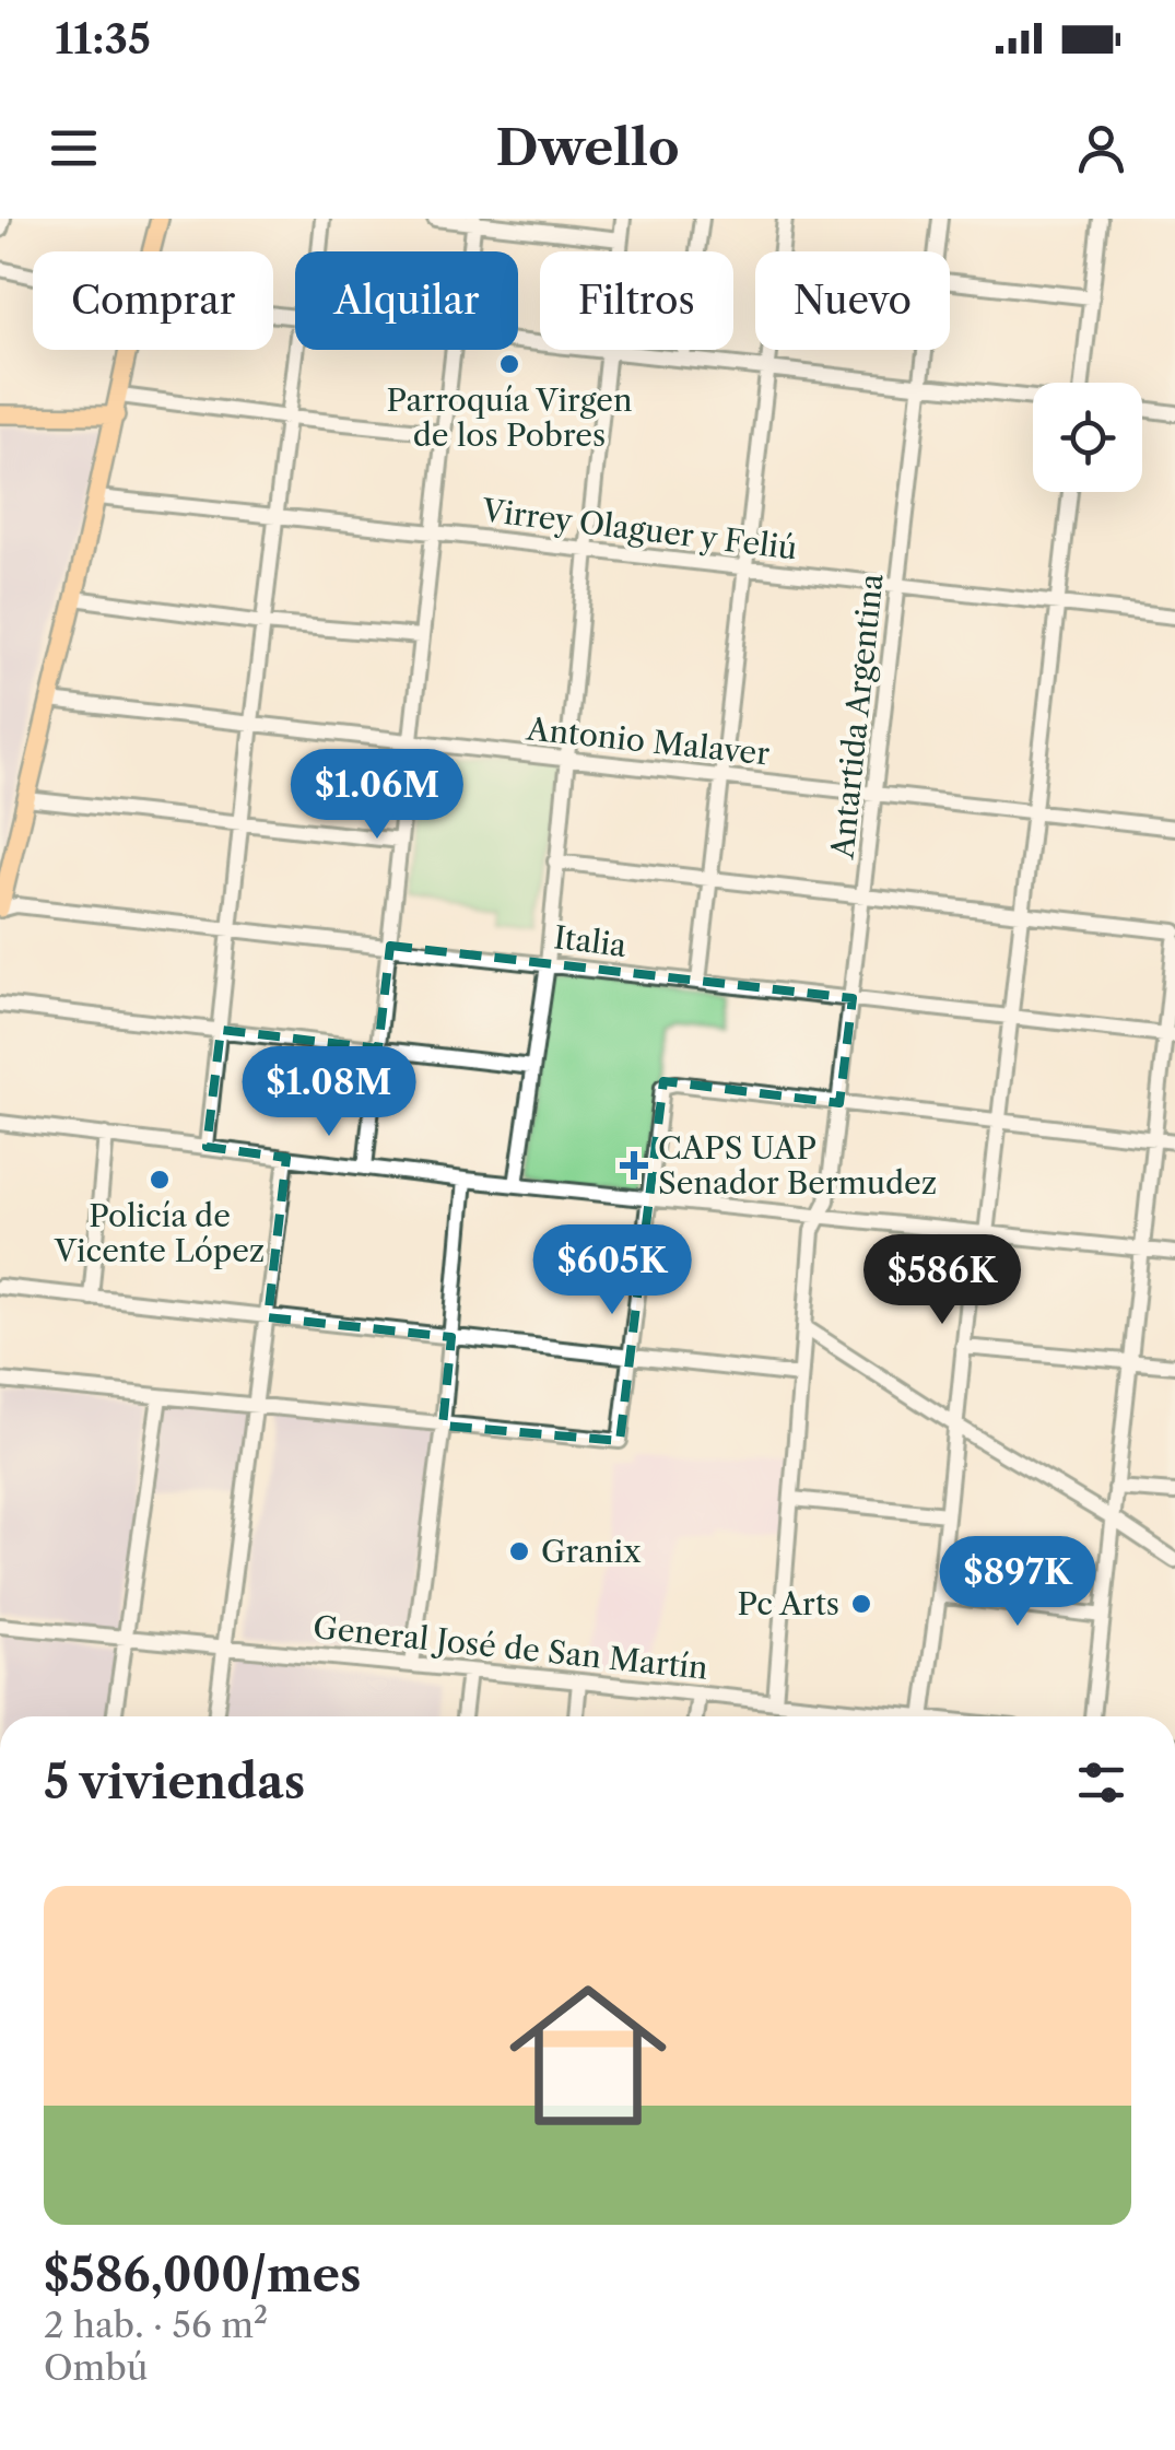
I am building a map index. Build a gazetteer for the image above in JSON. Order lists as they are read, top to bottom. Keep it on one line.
{"streets":{"street":["Virrey Olaguer y Feliú","Antartida Argentina","Antonio Malaver","Italia","General José de San Martín"]},"crossings":[["Virrey Olaguer y Feliú","Antartida Argentina"],["Antartida Argentina","Antonio Malaver"],["Antartida Argentina","Italia"],["Antartida Argentina","General José de San Martín"]],"places":{"other":["Parroquía Virgen de los Pobres","Policía de Vicente López","Granix","Pc Arts"],"health":["CAPS UAP Senador Bermudez"]},"page":{"status":"11:35","header":"Dwello","chip":["Comprar","Alquilar","Filtros","Nuevo"],"price":["$1.06M","$1.08M","$605K","$586K","$897K"],"heading":"5 viviendas","list":[{"name":"$586,000/mes","note":"2 hab. · 56 m² · Ombú"}]}}
